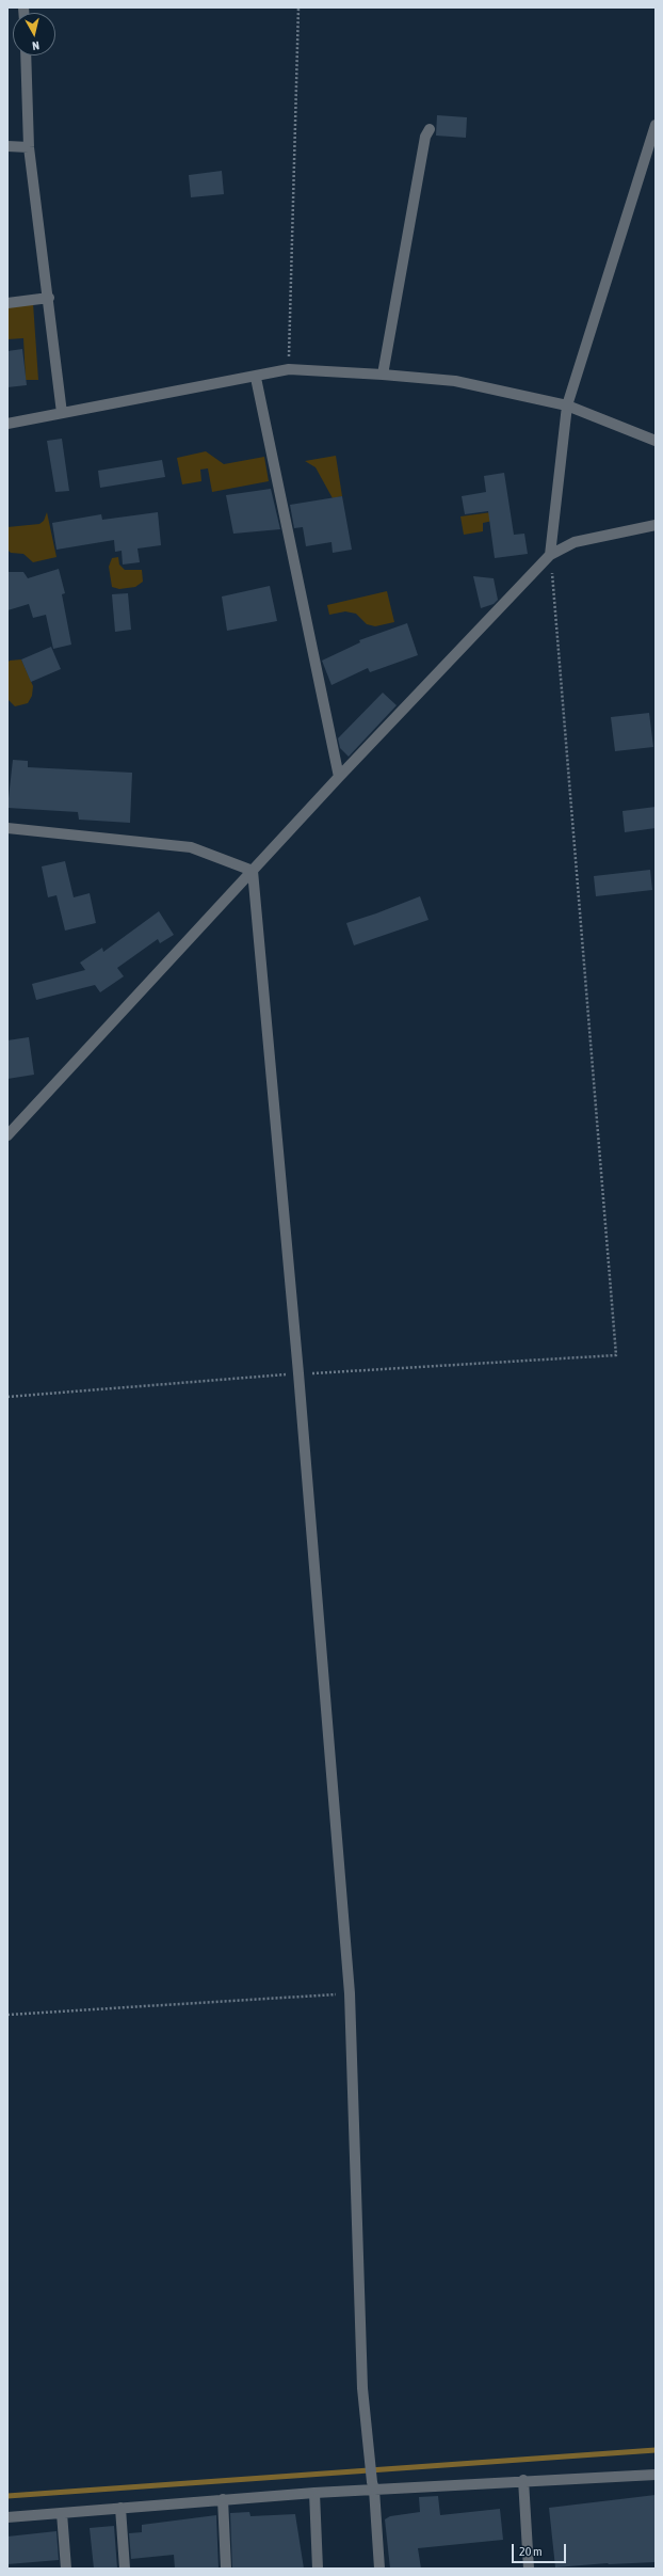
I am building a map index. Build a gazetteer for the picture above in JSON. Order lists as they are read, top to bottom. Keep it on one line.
{"scale_bar":"20 m","north":"bottom"}
